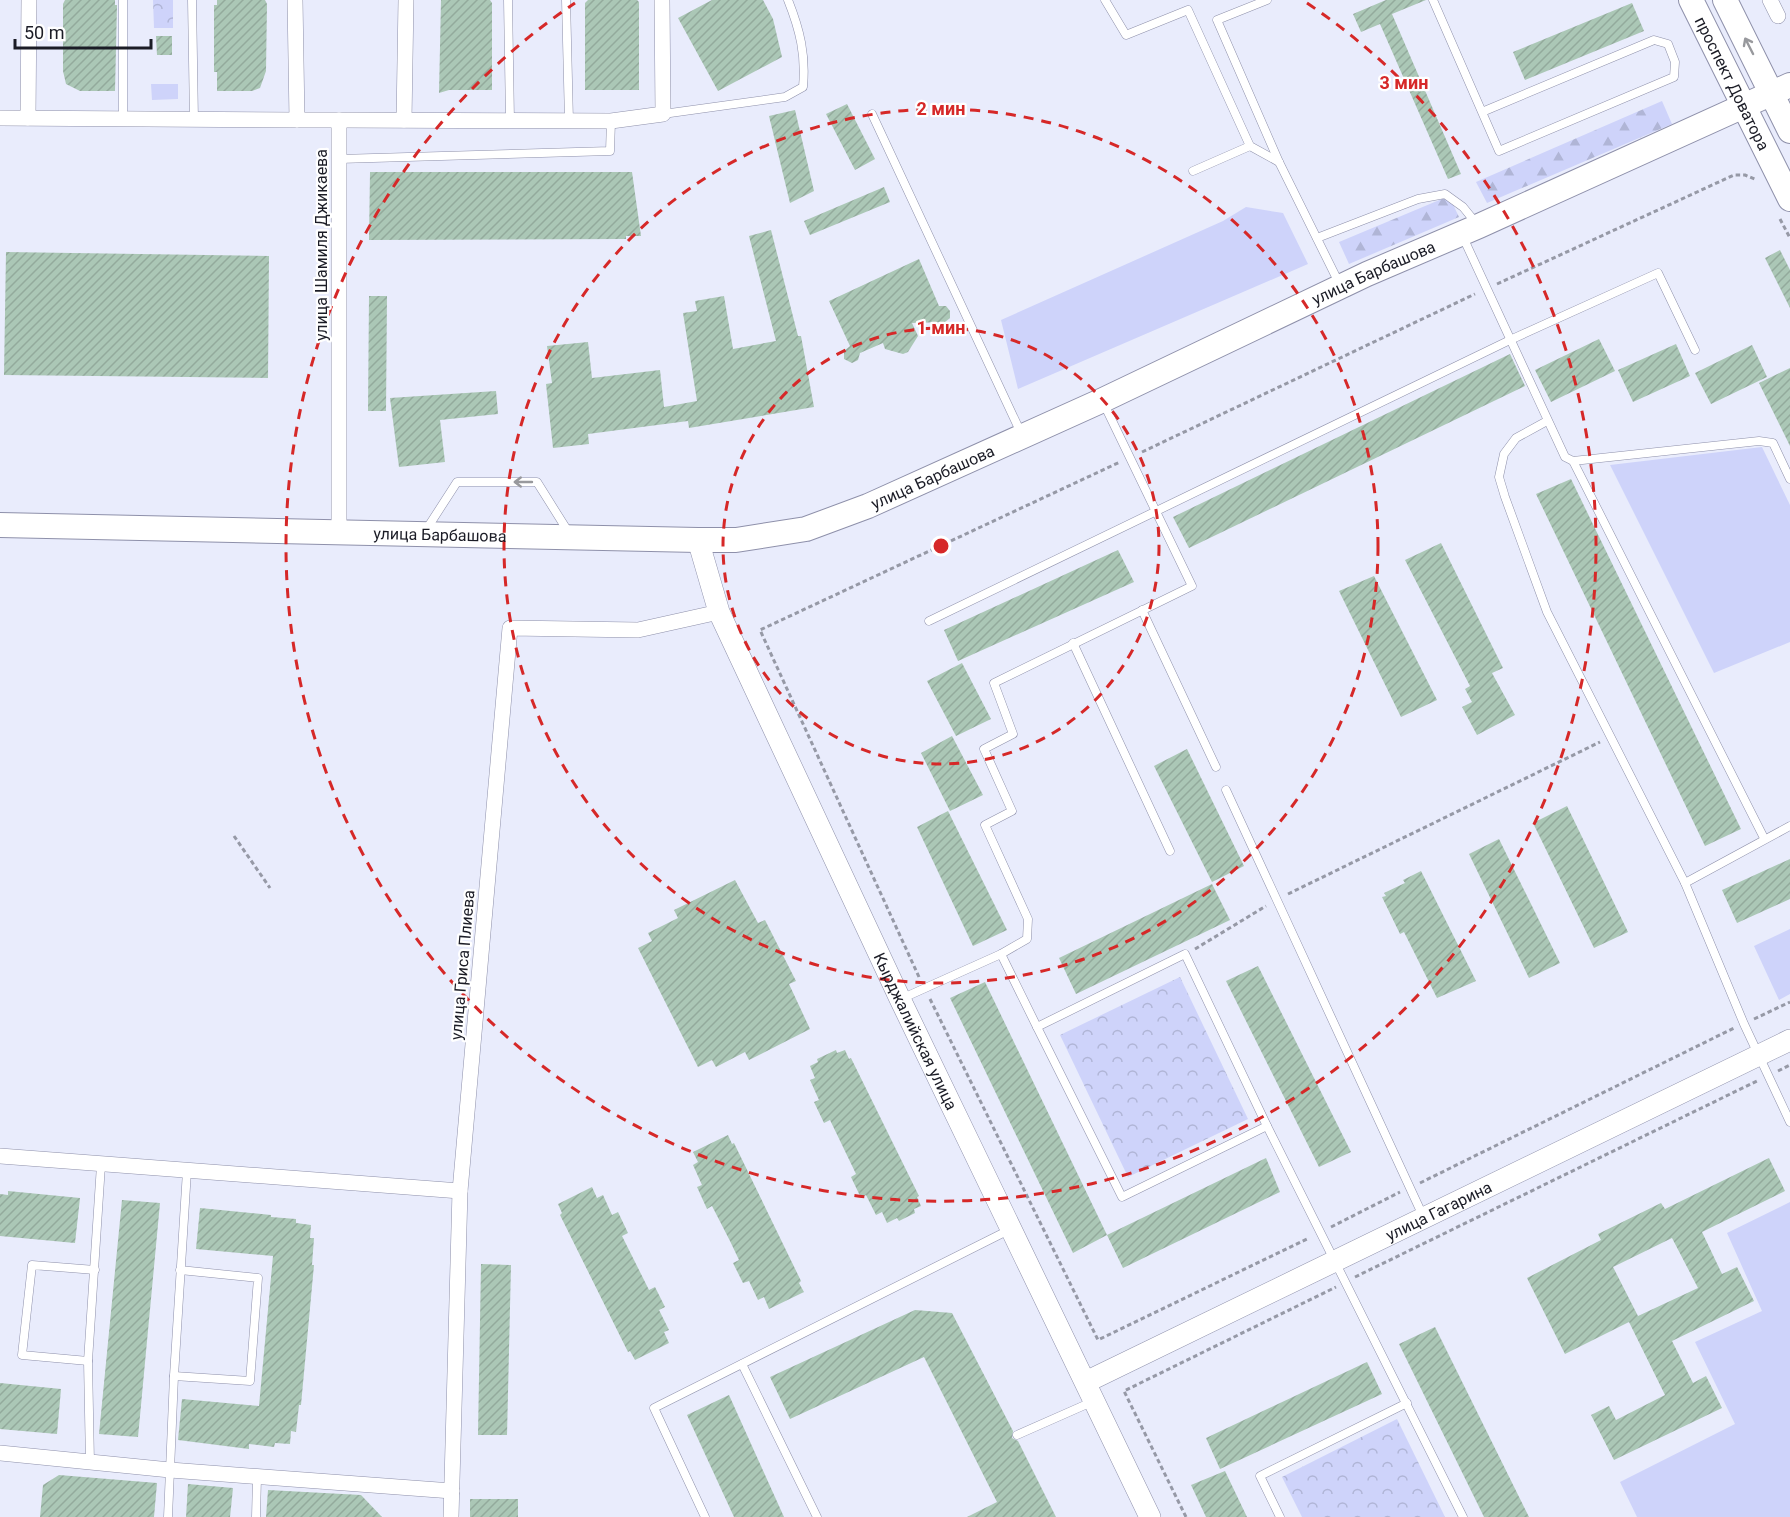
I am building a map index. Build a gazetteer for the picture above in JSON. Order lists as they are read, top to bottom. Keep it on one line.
{"streets":{"main road":["проспект Доватора","улица Барбашова"],"street":["улица Шамиля Джикаева","улица Гриса Плиева","Кырджалийская улица","улица Гагарина"]},"crossings":[["проспект Доватора","улица Барбашова"],["улица Шамиля Джикаева","улица Барбашова"],["улица Барбашова","Кырджалийская улица"],["улица Гриса Плиева","Кырджалийская улица"],["Кырджалийская улица","улица Гагарина"]],"scale_bar":"50 m","rings":["3 мин","2 мин","1 мин"]}
